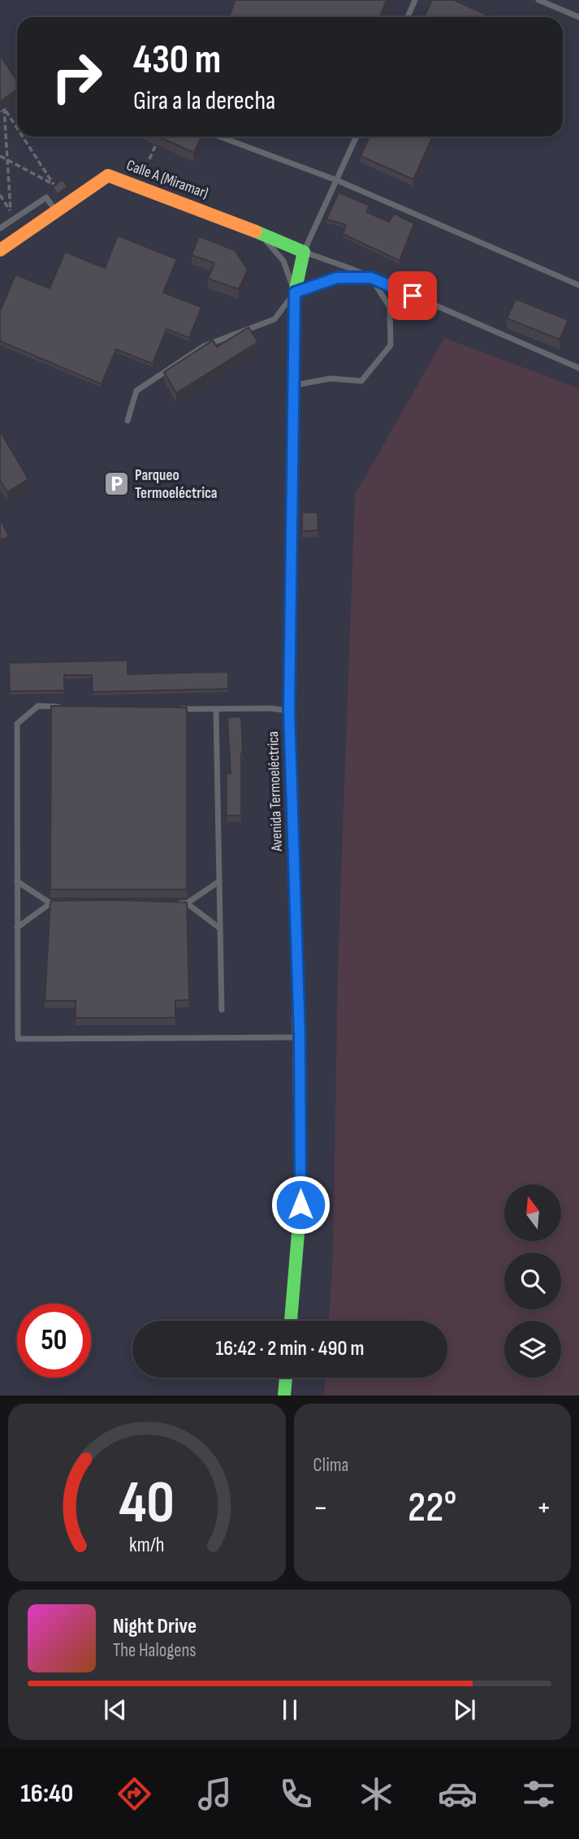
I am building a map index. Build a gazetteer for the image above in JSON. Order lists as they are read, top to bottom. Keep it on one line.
{"streets":{"main road":["Calle A (Miramar)","Avenida Termoeléctrica"]},"crossings":[["Calle A (Miramar)","Avenida Termoeléctrica"]],"places":{"parking":["Parqueo Termoeléctrica"]},"north":"top","page":{"turn":["430 m","Gira a la derecha"],"limit":"50","trip":"16:42 · 2 min · 490 m","tile":"Clima","heat":["−","22°","+"],"song":["Night Drive","The Halogens"],"tabs":"16:40","gauge":["40","km/h"]}}
